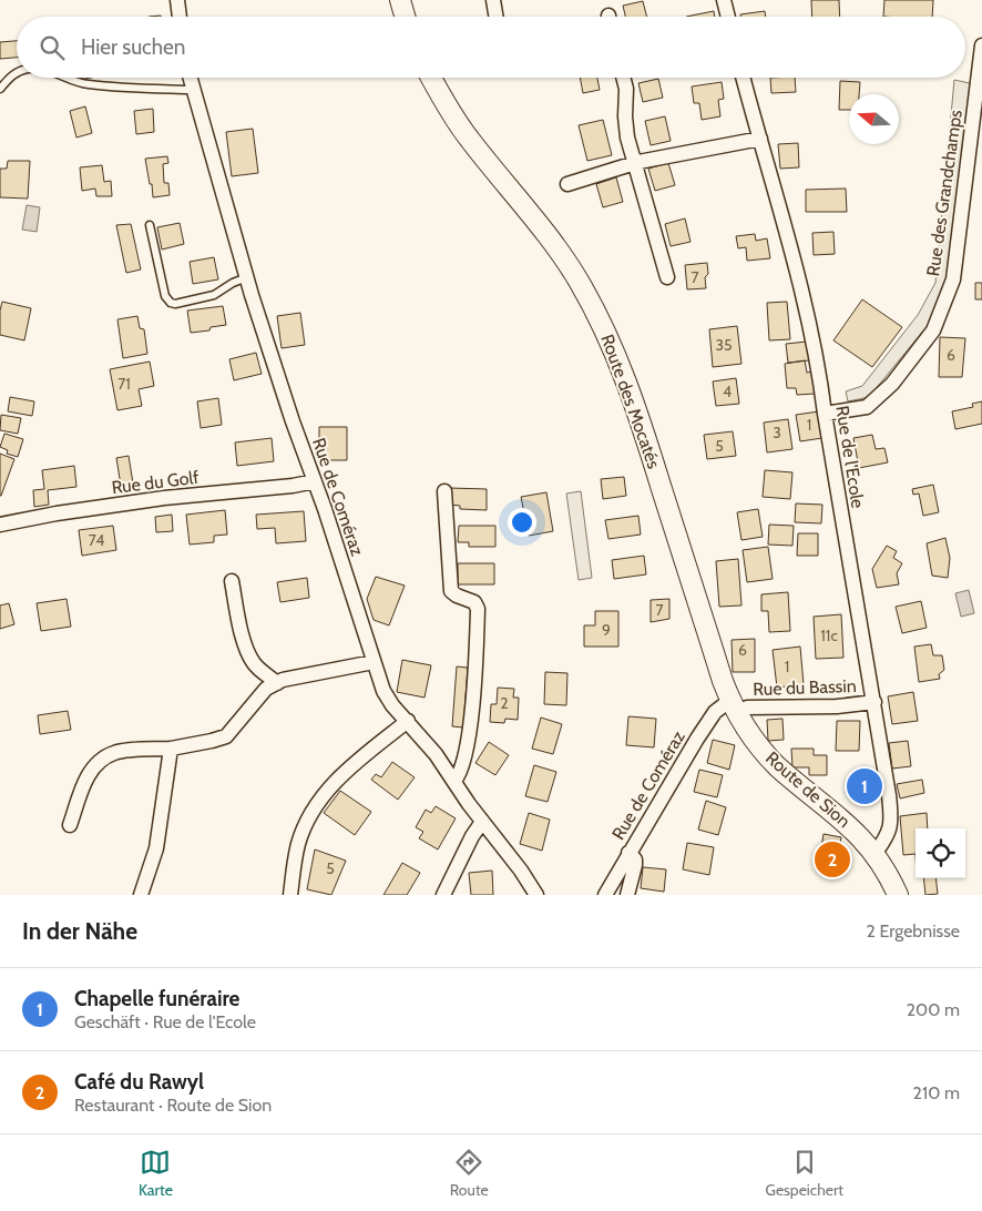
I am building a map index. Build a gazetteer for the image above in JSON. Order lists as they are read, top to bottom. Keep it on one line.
{"streets":{"street":["Rue des Grandchamps","Route des Mocatés","Rue de l'Ecole","Rue du Golf","Rue de Coméraz","Rue du Bassin","Route de Sion"]},"crossings":[["Rue des Grandchamps","Rue de l'Ecole"],["Route des Mocatés","Rue de Coméraz"],["Route des Mocatés","Rue du Bassin"],["Route des Mocatés","Route de Sion"],["Rue de l'Ecole","Rue du Bassin"],["Rue de l'Ecole","Route de Sion"],["Rue du Golf","Rue de Coméraz"],["Rue de Coméraz","Rue du Bassin"],["Rue de Coméraz","Route de Sion"],["Rue du Bassin","Route de Sion"]],"house_numbers":["7","35","6","71","4","1","3","5","74","7","9","11c","6","1","2","5"],"north":"left","page":{"search":"Hier suchen","pins":["1","2"],"heading":["In der Nähe","2 Ergebnisse"],"list":[{"mark":"1","name":"Chapelle funéraire","note":"Geschäft · Rue de l'Ecole","value":"200 m"},{"mark":"2","name":"Café du Rawyl","note":"Restaurant · Route de Sion","value":"210 m"}],"nav":["Karte","Route","Gespeichert"]}}
